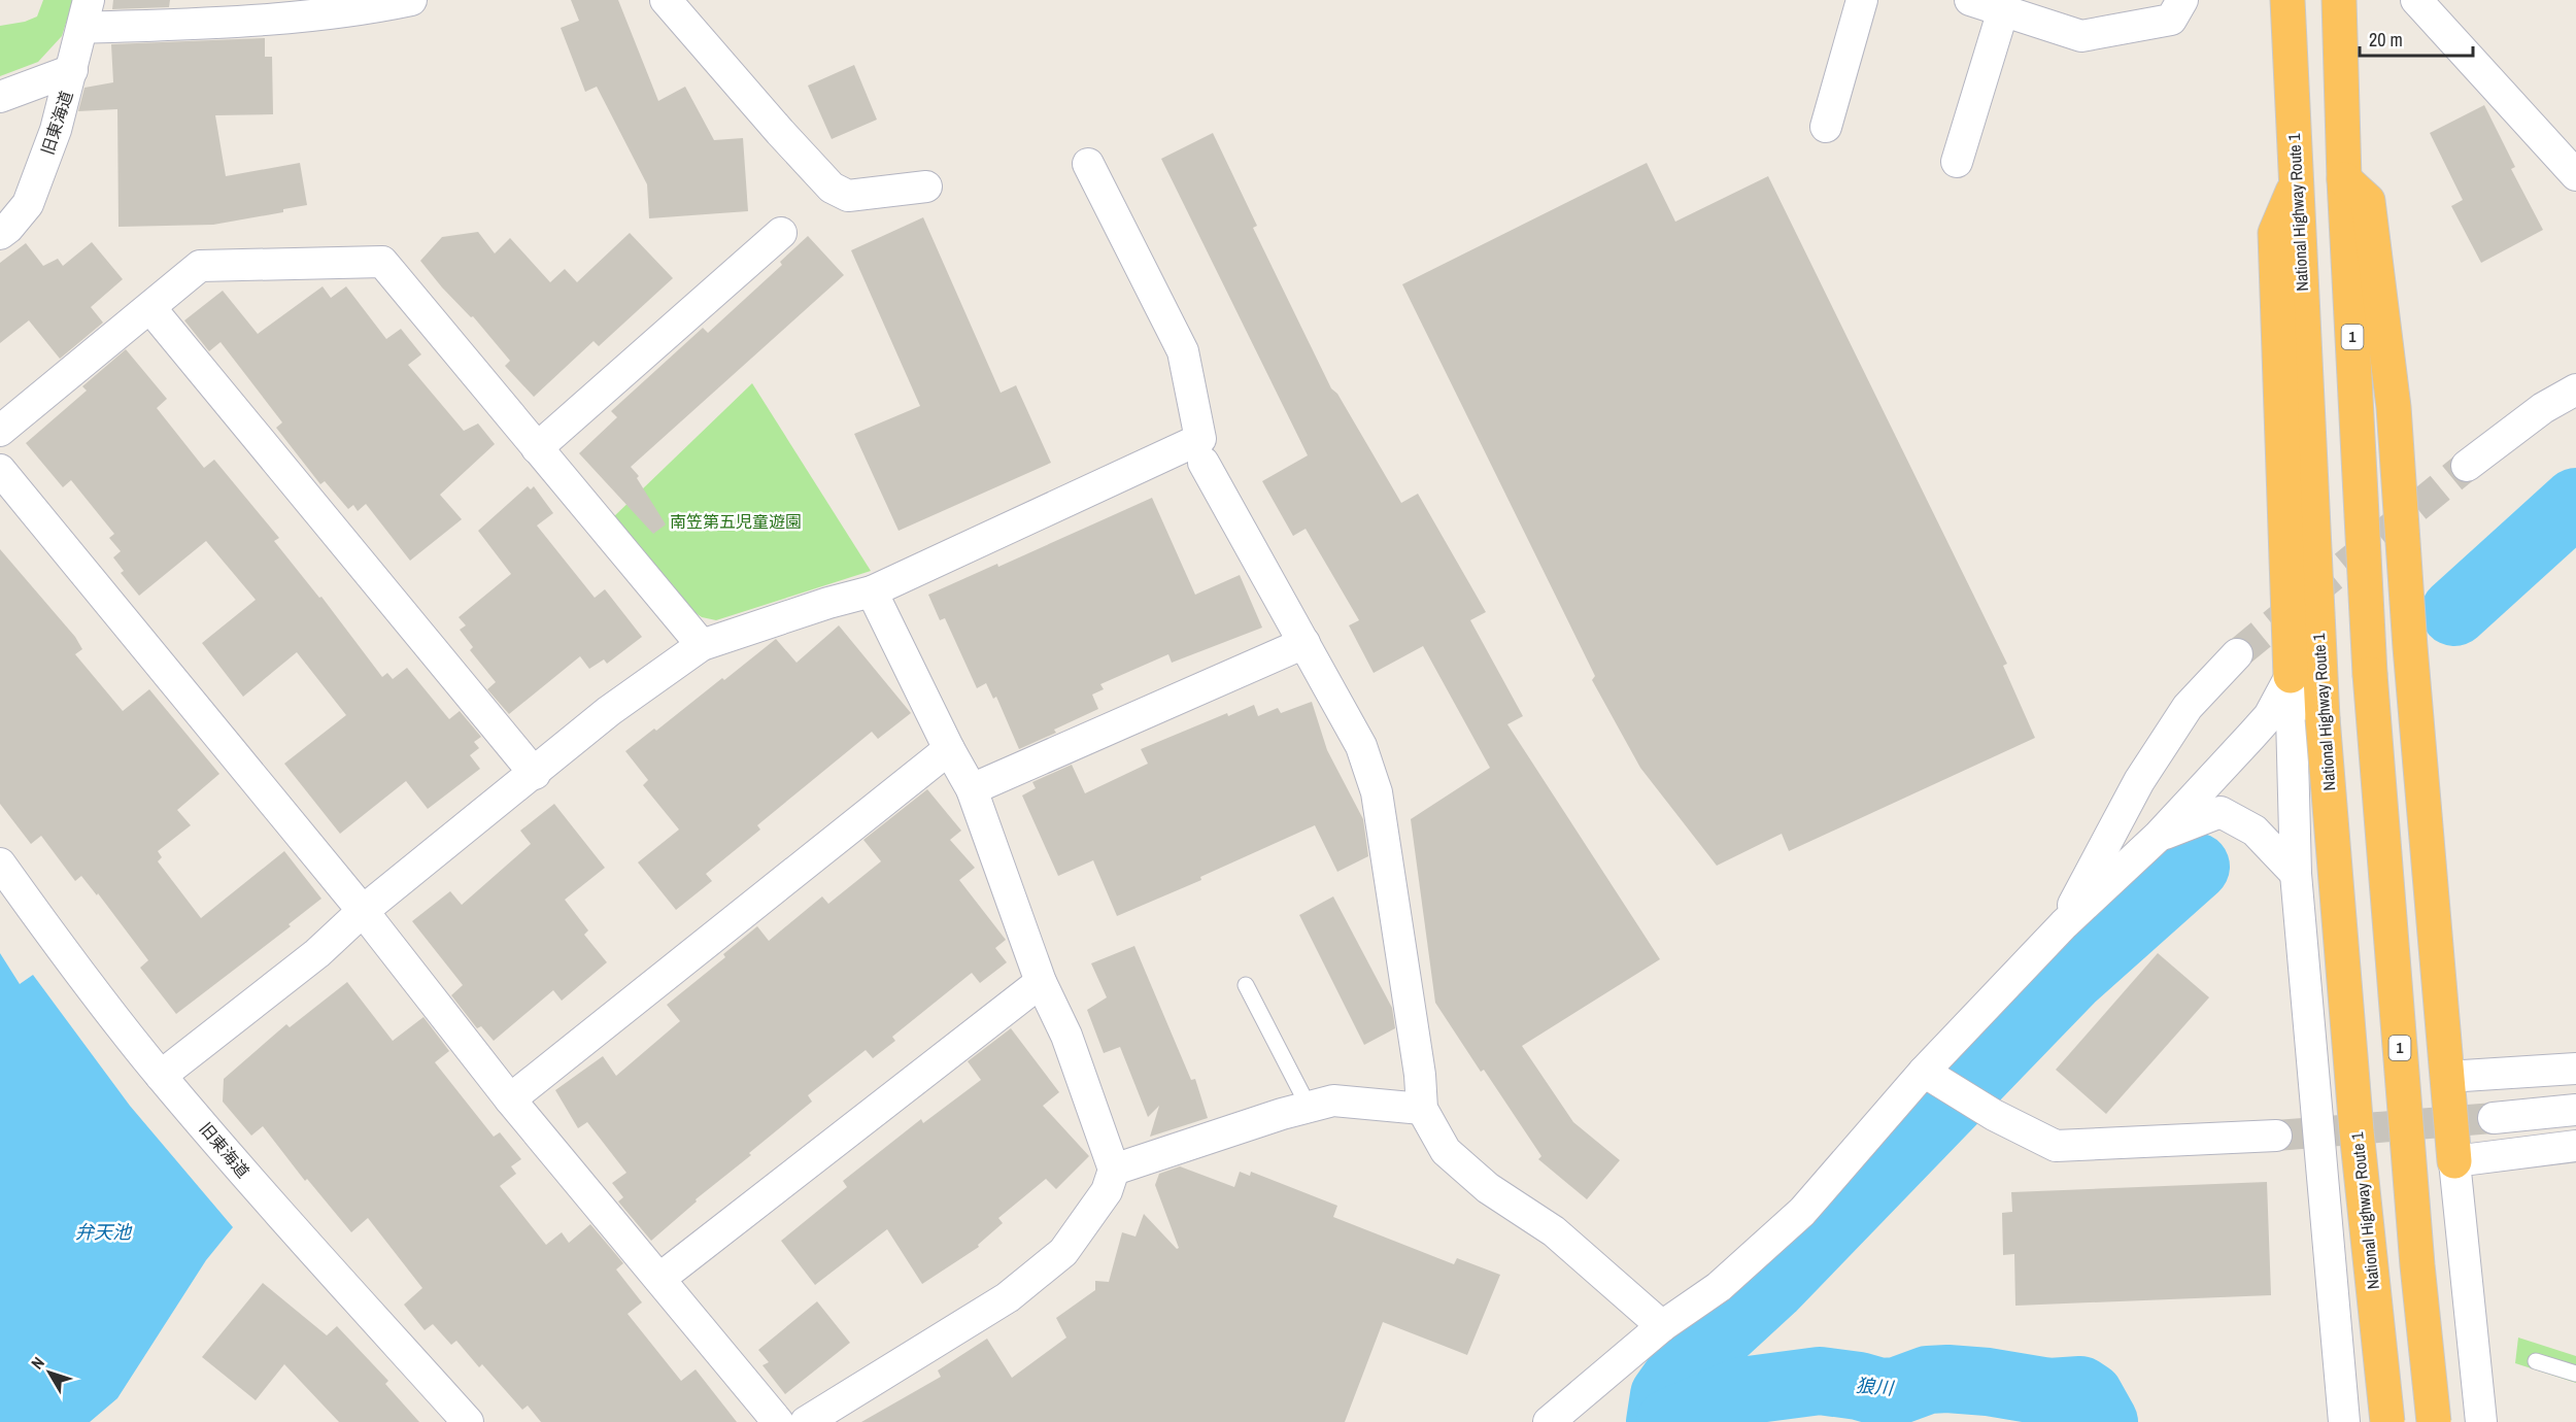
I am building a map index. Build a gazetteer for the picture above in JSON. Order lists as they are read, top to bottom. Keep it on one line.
{"streets":{"highway":["National Highway Route 1","1"],"street":["旧東海道"]},"water":["弁天池","狼川"],"parks":["南笠第五児童遊園"],"scale_bar":"20 m","north":"top left"}
